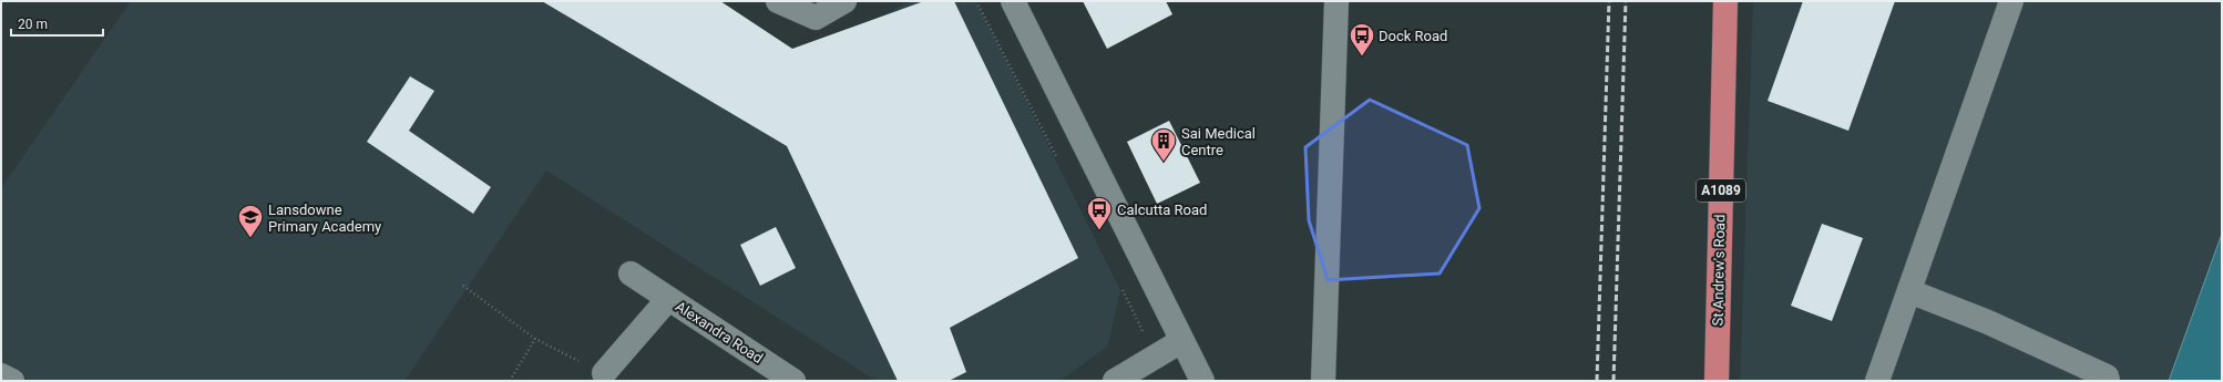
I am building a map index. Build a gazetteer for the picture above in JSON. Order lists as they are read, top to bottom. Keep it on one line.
{"streets":{"highway":["A1089","St Andrew's Road"],"street":["Alexandra Road"]},"places":{"bus stop":["Dock Road","Calcutta Road"],"building":["Sai Medical Centre"],"school or university":["Lansdowne Primary Academy"]},"scale_bar":"20 m"}
